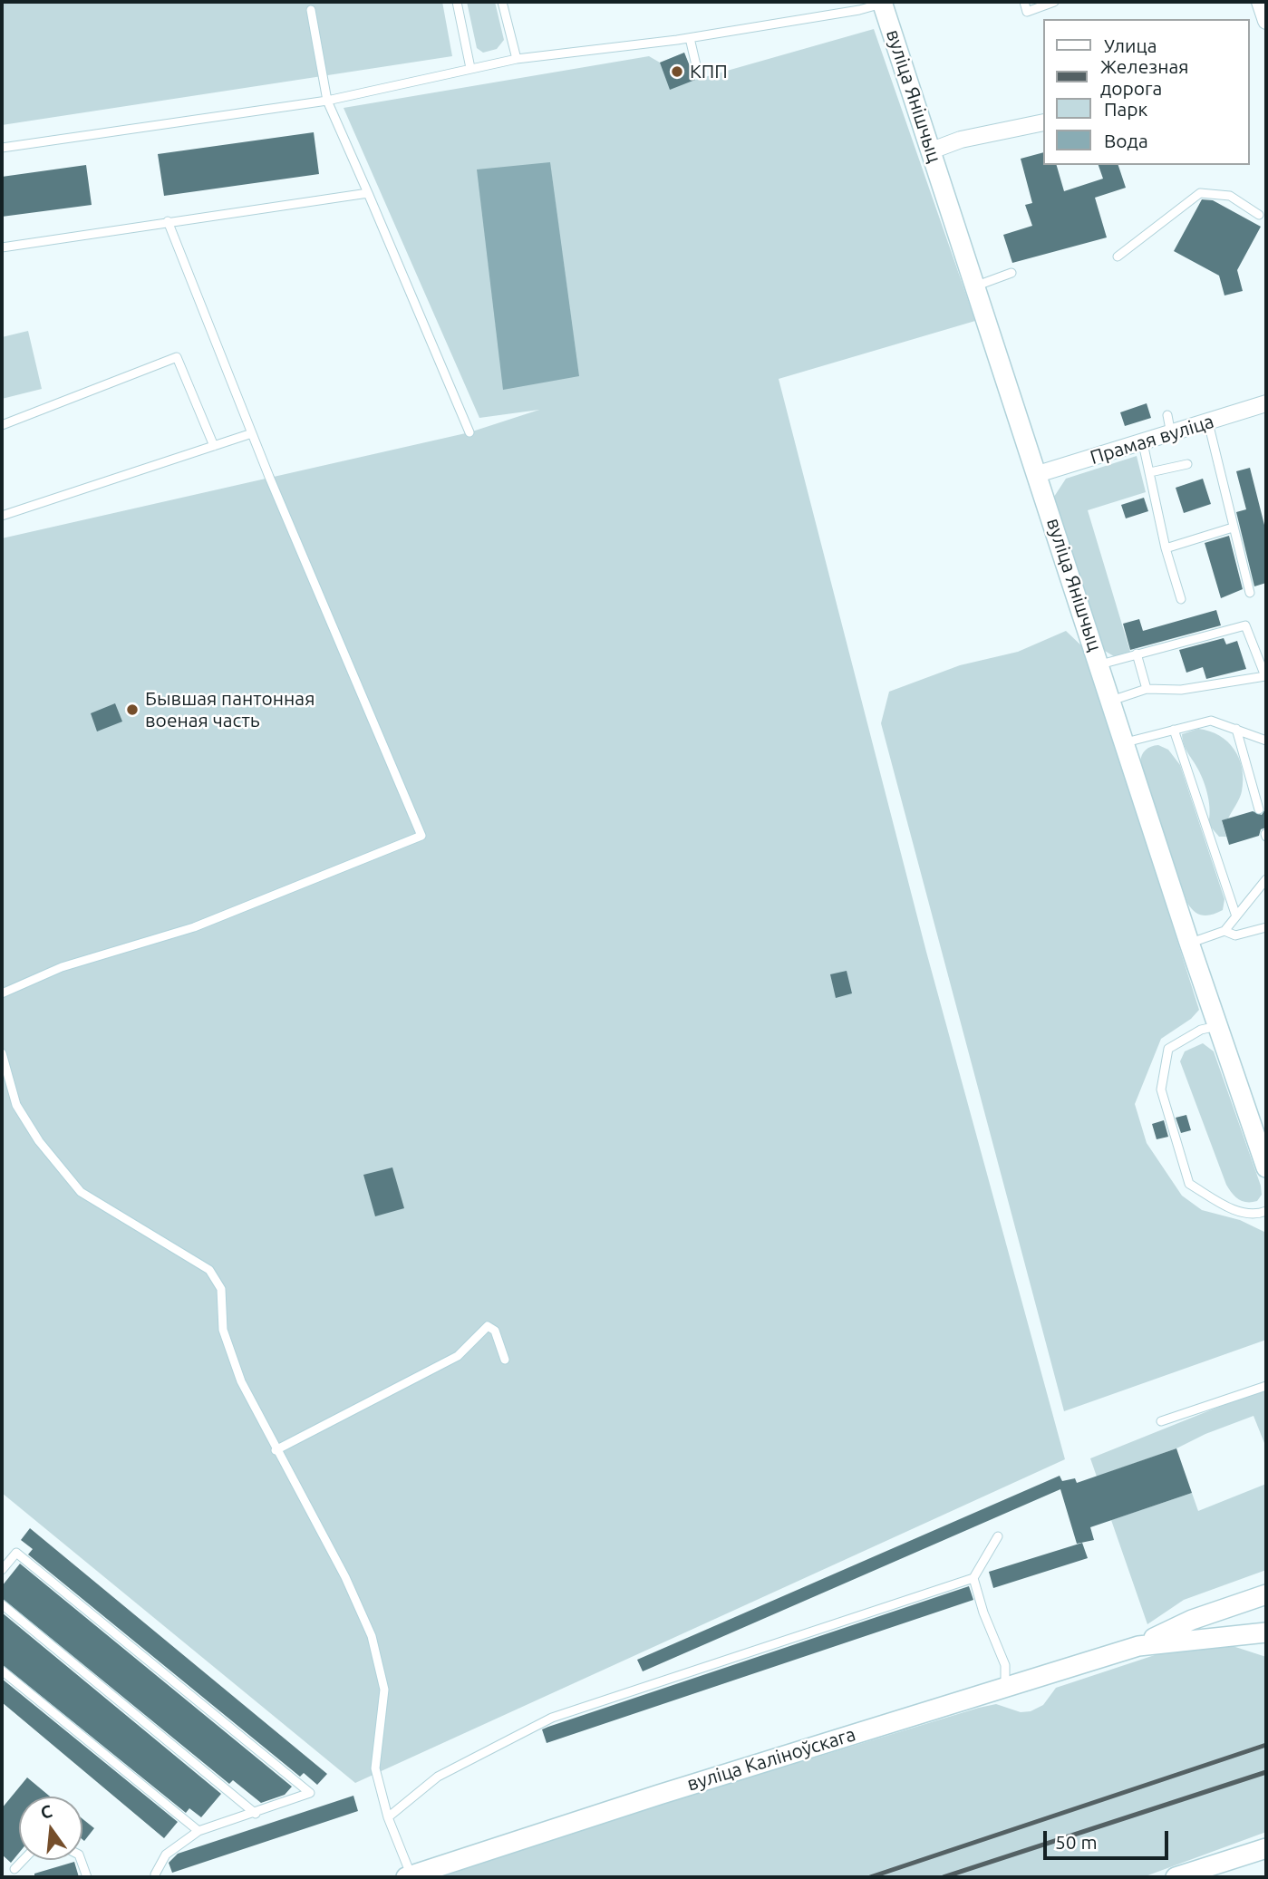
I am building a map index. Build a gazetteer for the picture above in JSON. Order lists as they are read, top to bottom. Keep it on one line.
{"streets":{"street":["вуліца Янішчыц","Прамая вуліца","вуліца Каліноўскага"]},"crossings":[["вуліца Янішчыц","Прамая вуліца"]],"places":["КПП","Бывшая пантонная военая часть"],"legend":["Улица","Железная дорога","Парк","Вода"],"scale_bar":"50 m","north":"top"}
